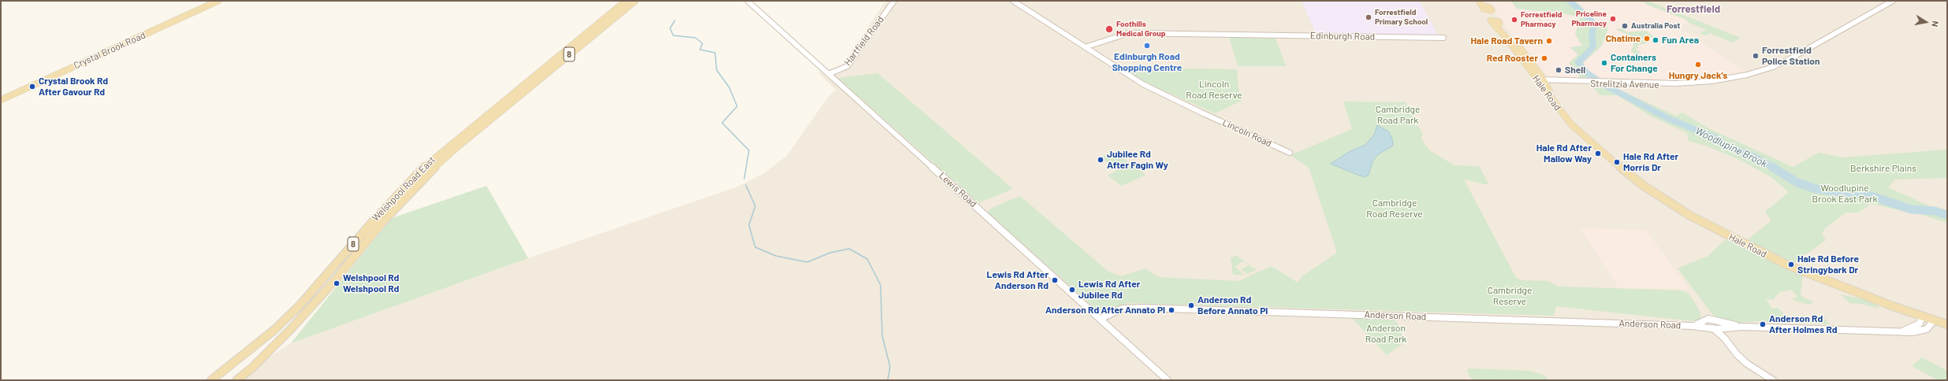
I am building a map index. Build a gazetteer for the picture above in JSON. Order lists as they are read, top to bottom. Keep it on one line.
{"streets":{"main road":["Crystal Brook Road","8","Hale Road","Welshpool Road East"],"street":["Edinburgh Road","Hartfield Road","Strelitzia Avenue","Lincoln Road","Lewis Road","Anderson Road"]},"crossings":[["Edinburgh Road","Lincoln Road"],["Hartfield Road","Lewis Road"],["Strelitzia Avenue","Hale Road"],["Hale Road","Anderson Road"],["Lewis Road","Anderson Road"]],"districts":["Forrestfield"],"water":["Woodlupine Brook"],"parks":["Lincoln Road Reserve","Cambridge Road Park","Berkshire Plains","Woodlupine Brook East Park","Cambridge Road Reserve","Cambridge Reserve","Anderson Road Park"],"places":["Forrestfield Primary School","Priceline Pharmacy","Forrestfield Pharmacy","Australia Post","Foothills Medical Group","Chatime","Fun Area","Hale Road Tavern","Edinburgh Road Shopping Centre","Forrestfield Police Station","Red Rooster","Containers For Change","Hungry Jack's","Shell","Crystal Brook Rd After Gavour Rd","Hale Rd After Mallow Way","Jubilee Rd After Fagin Wy","Hale Rd After Morris Dr","Hale Rd Before Stringybark Dr","Lewis Rd After Anderson Rd","Welshpool Rd Welshpool Rd","Lewis Rd After Jubilee Rd","Anderson Rd Before Annato Pl","Anderson Rd After Annato Pl","Anderson Rd After Holmes Rd"],"north":"right"}
